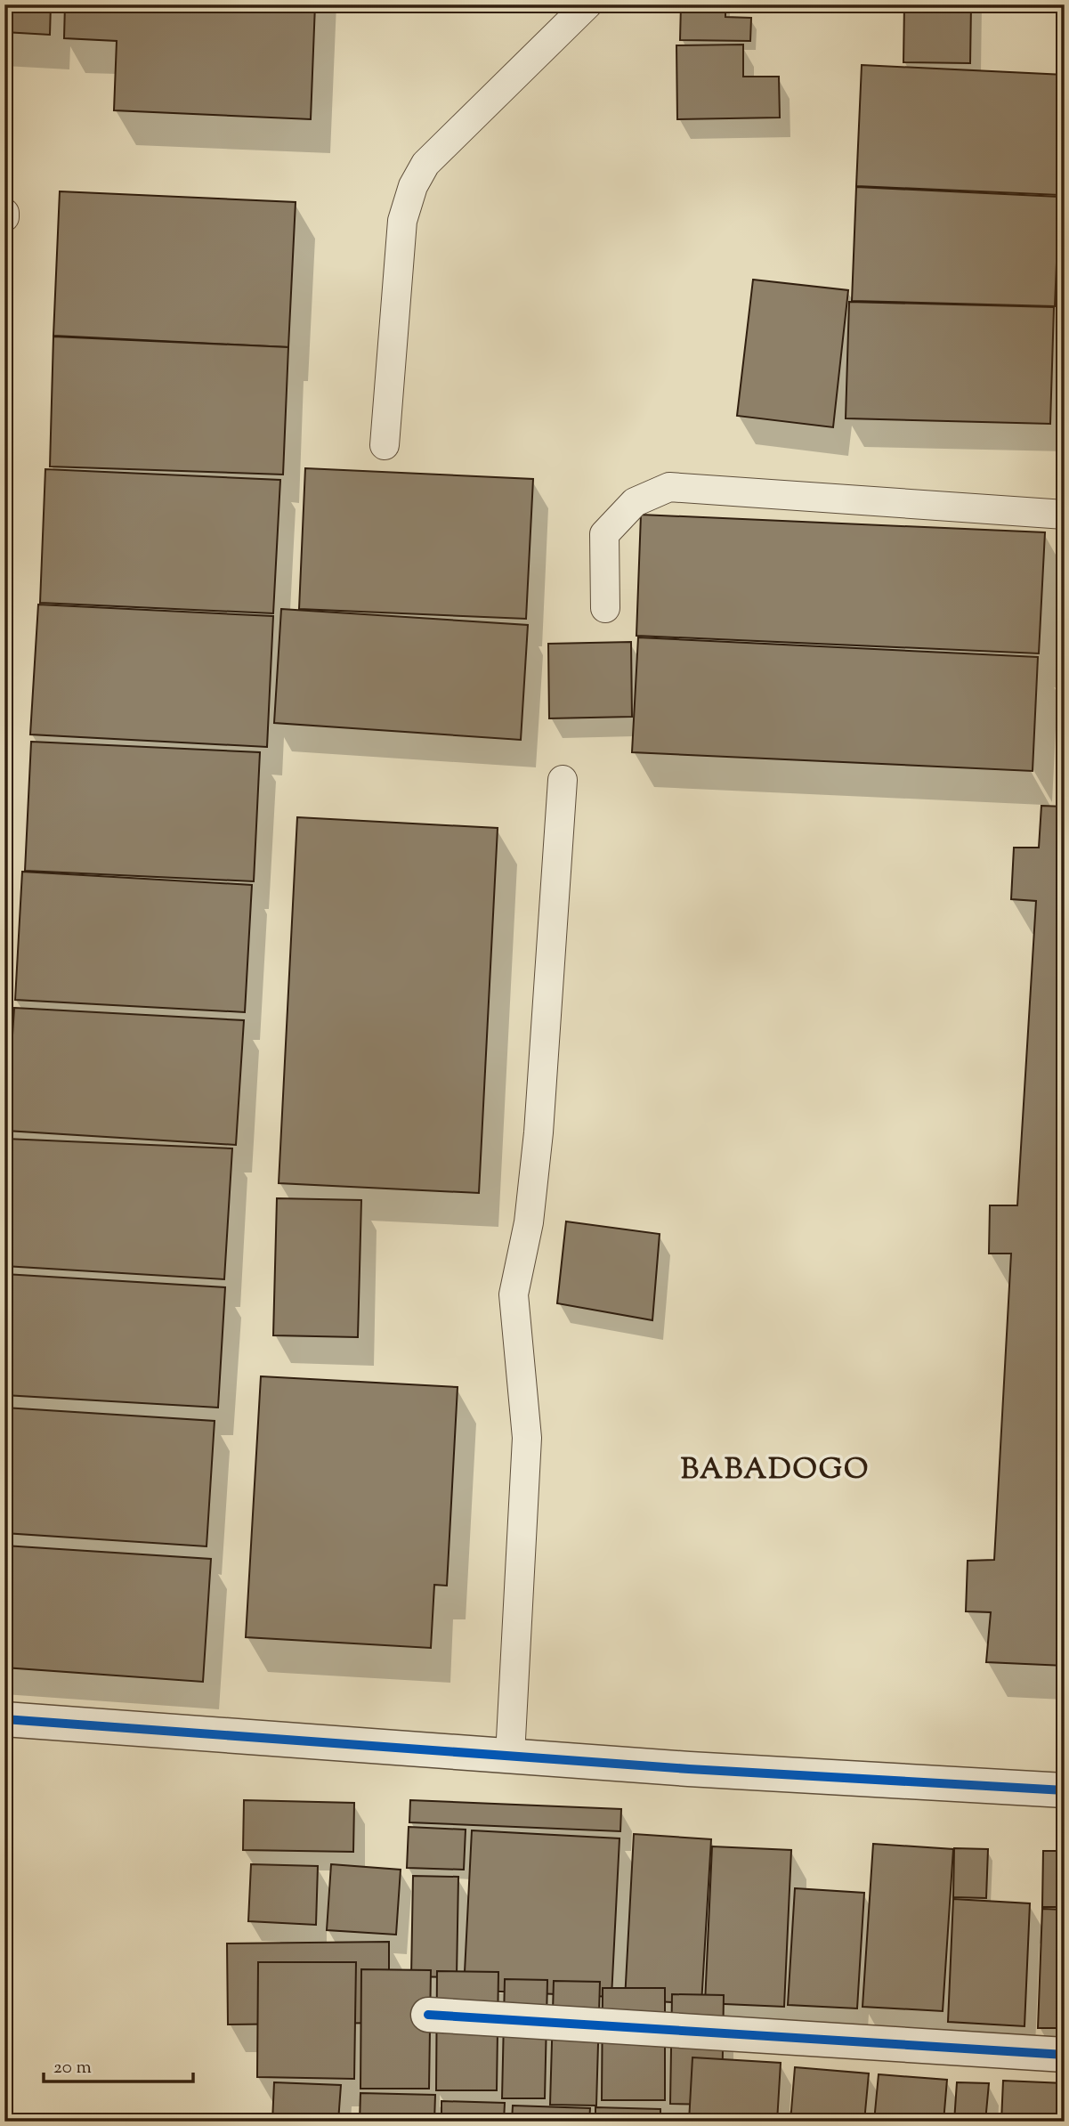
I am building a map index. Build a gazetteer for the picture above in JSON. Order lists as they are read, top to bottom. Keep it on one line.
{"districts":["BABADOGO"],"scale_bar":"20 m"}
